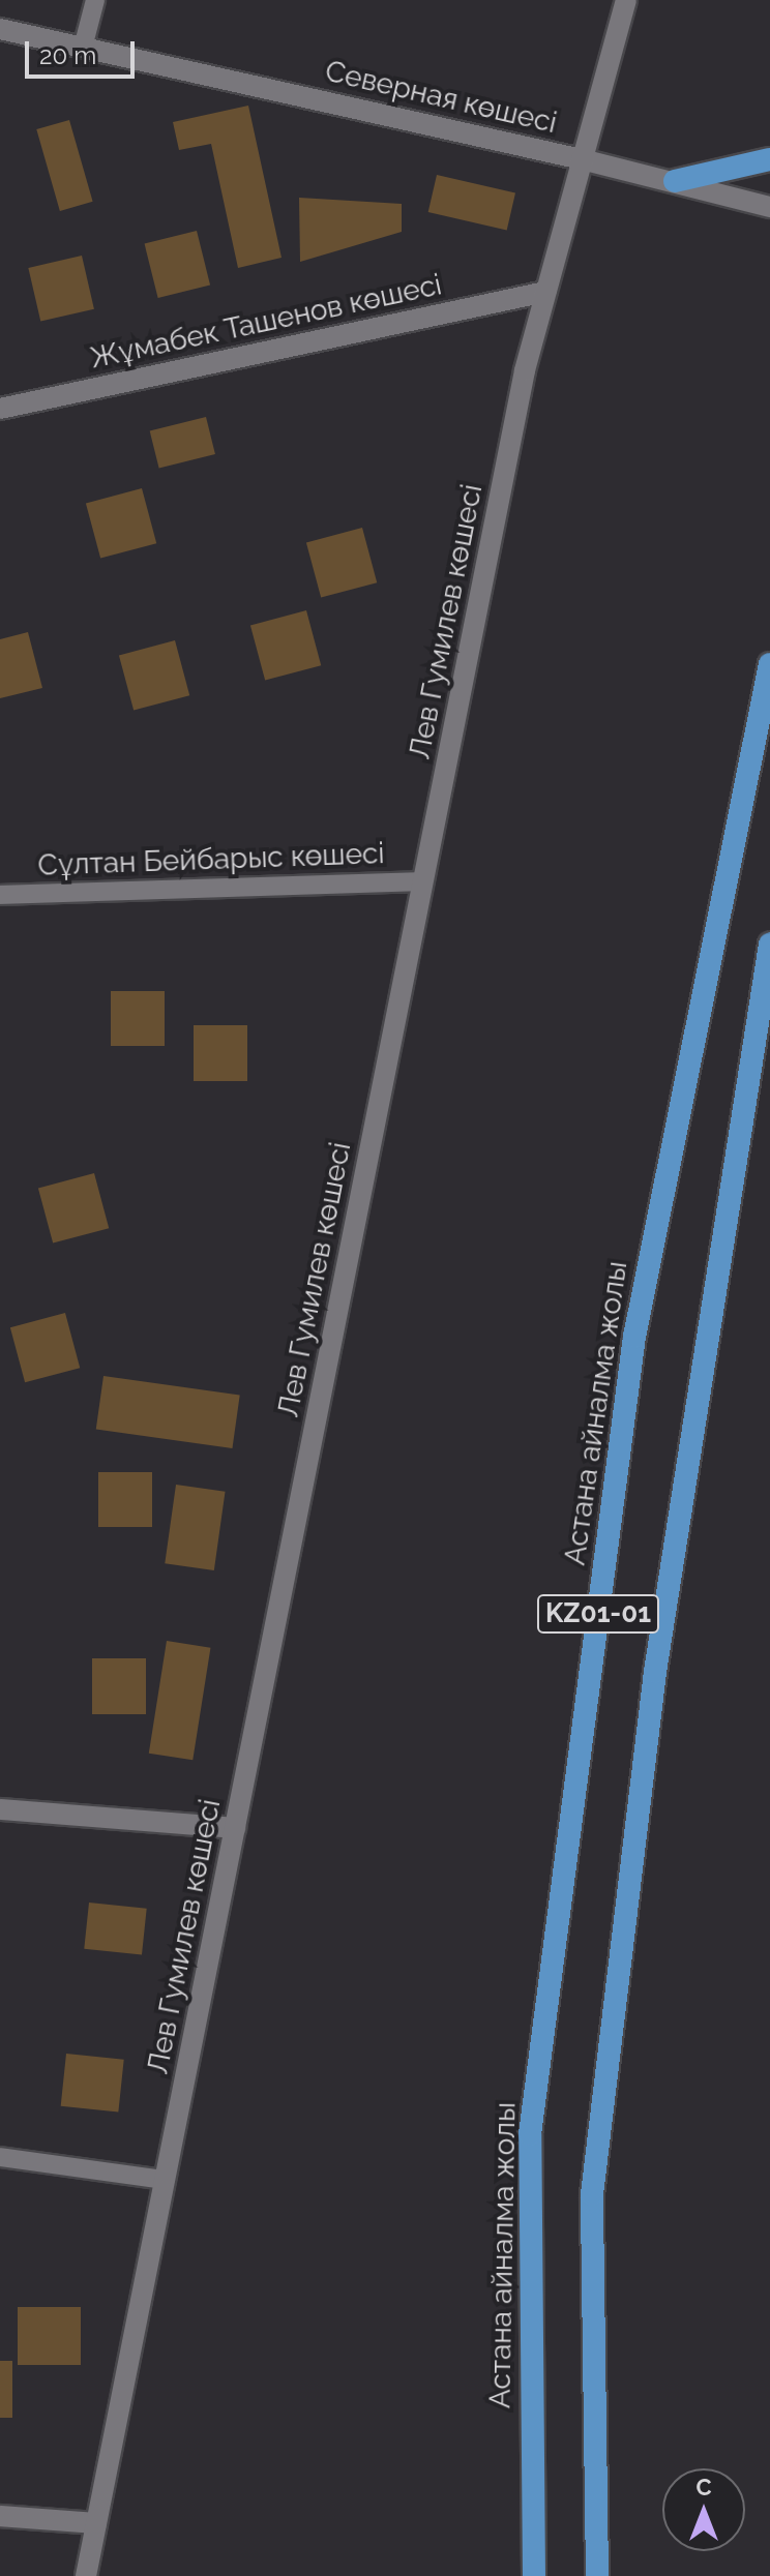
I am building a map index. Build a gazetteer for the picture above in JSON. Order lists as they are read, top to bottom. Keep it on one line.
{"streets":{"highway":["Астана айналма жолы","KZ01-01"],"street":["Северная көшесі","Жұмабек Ташенов көшесі","Лев Гумилев көшесі"],"lane":["Сұлтан Бейбарыс көшесі"]},"crossings":[["Северная көшесі","Лев Гумилев көшесі"],["Жұмабек Ташенов көшесі","Лев Гумилев көшесі"],["Лев Гумилев көшесі","Сұлтан Бейбарыс көшесі"]],"scale_bar":"20 m","north":"top"}
